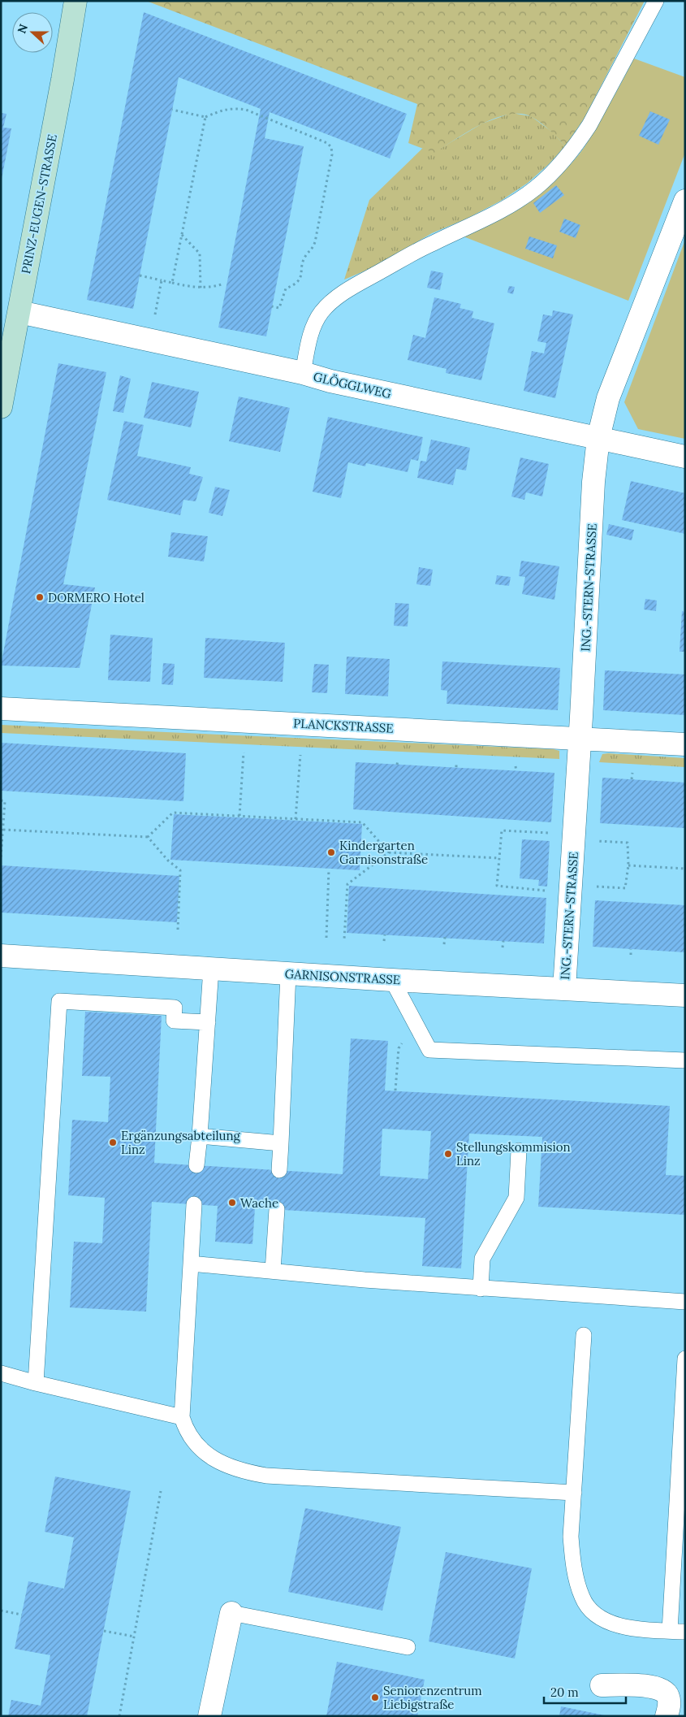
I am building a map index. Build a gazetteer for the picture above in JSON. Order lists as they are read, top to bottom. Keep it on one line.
{"streets":{"main road":["PRINZ-EUGEN-STRASSE"],"street":["GLÖGGLWEG","ING.-STERN-STRASSE","PLANCKSTRASSE","GARNISONSTRASSE"]},"crossings":[["PRINZ-EUGEN-STRASSE","GLÖGGLWEG"],["GLÖGGLWEG","ING.-STERN-STRASSE"],["ING.-STERN-STRASSE","PLANCKSTRASSE"],["ING.-STERN-STRASSE","GARNISONSTRASSE"]],"places":["DORMERO Hotel","Kindergarten Garnisonstraße","Ergänzungsabteilung Linz","Stellungskommision Linz","Wache","Seniorenzentrum Liebigstraße"],"scale_bar":"20 m","north":"left"}
